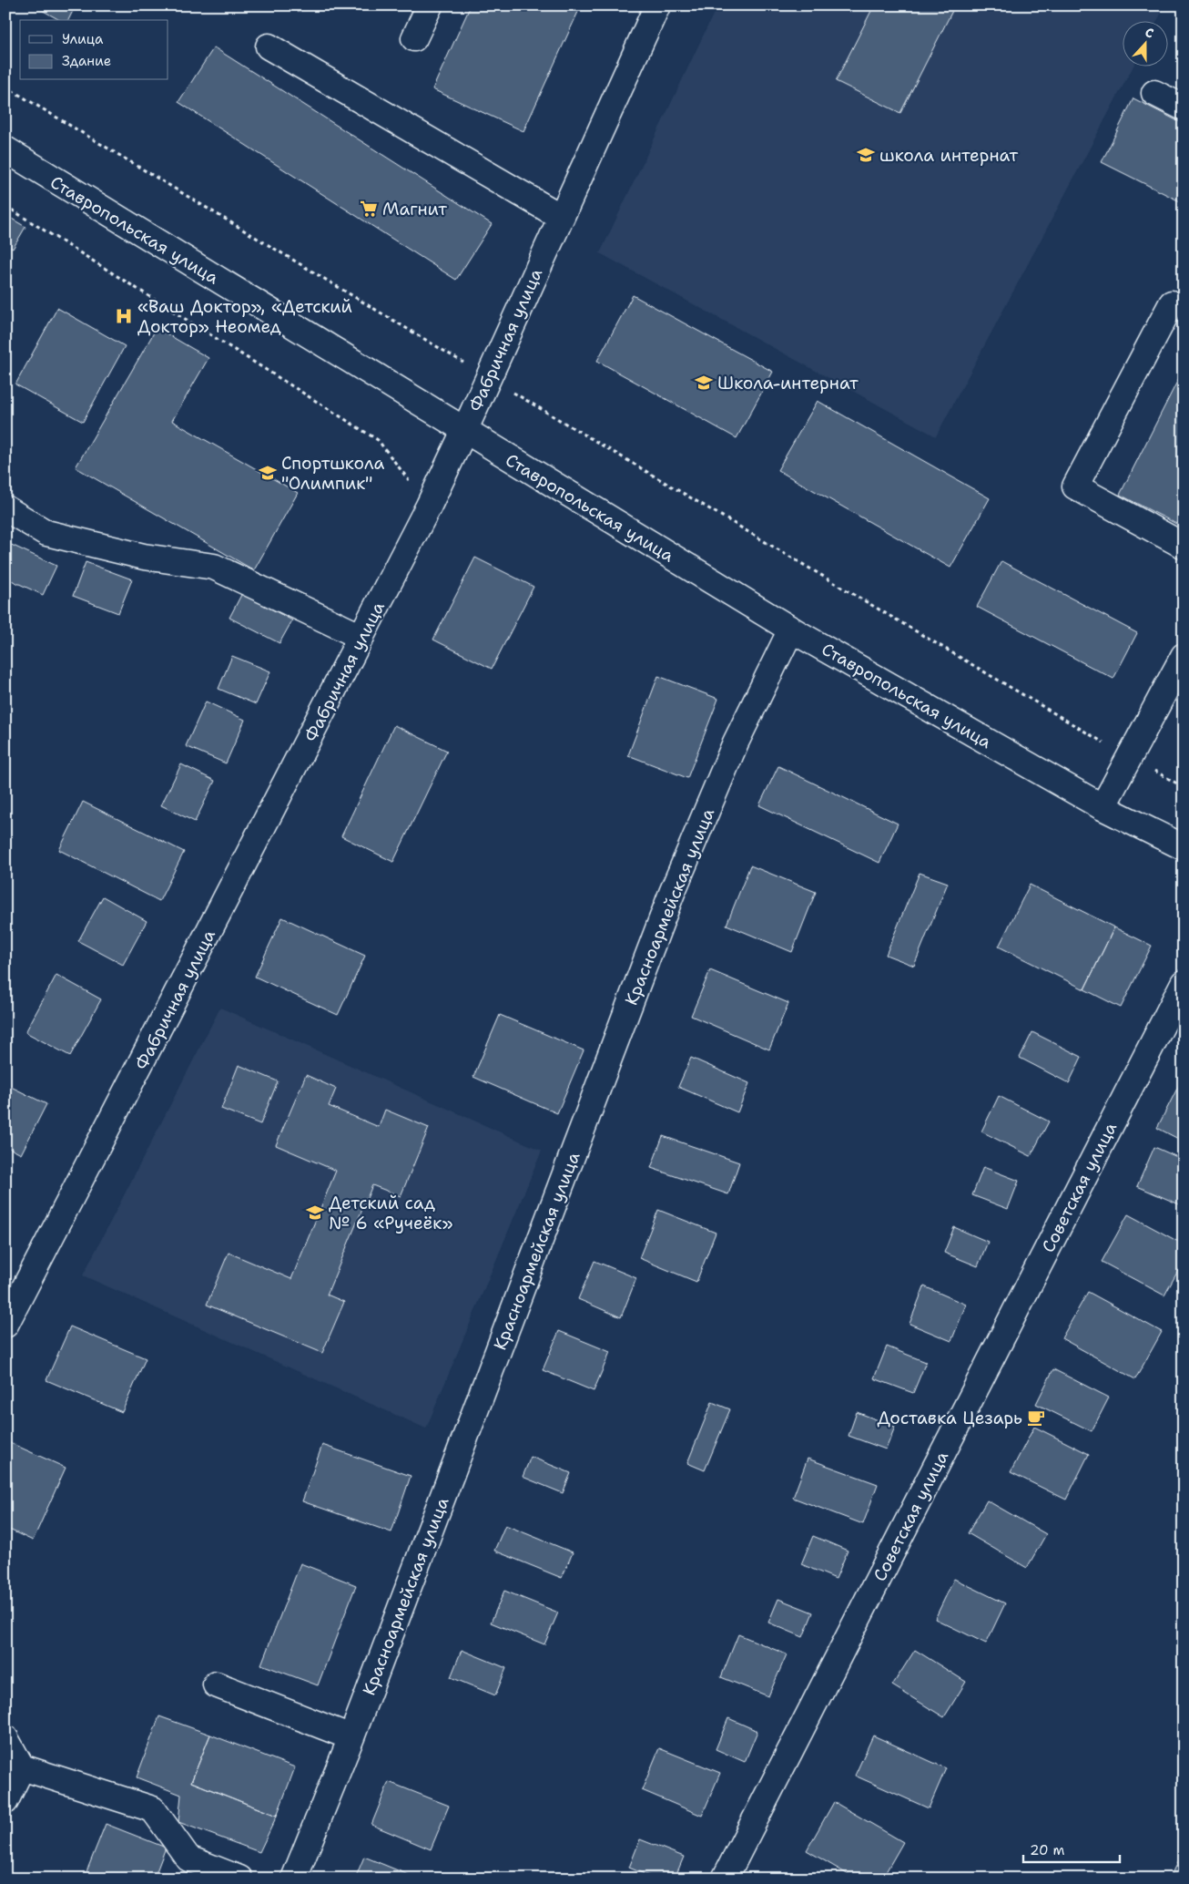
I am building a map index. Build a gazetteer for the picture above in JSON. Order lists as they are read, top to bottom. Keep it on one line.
{"streets":{"street":["Ставропольская улица","Фабричная улица","Красноармейская улица","Советская улица"]},"crossings":[["Ставропольская улица","Фабричная улица"],["Ставропольская улица","Красноармейская улица"]],"places":{"school or university":["школа интернат","Школа-интернат","Спортшкола \"Олимпик\"","Детский сад № 6 «Ручеёк»"],"supermarket":["Магнит"],"hospital":["«Ваш Доктор», «Детский Доктор» Неомед"],"cafe":["Доставка Цезарь"]},"legend":["Улица","Здание"],"scale_bar":"20 m","north":"top"}
